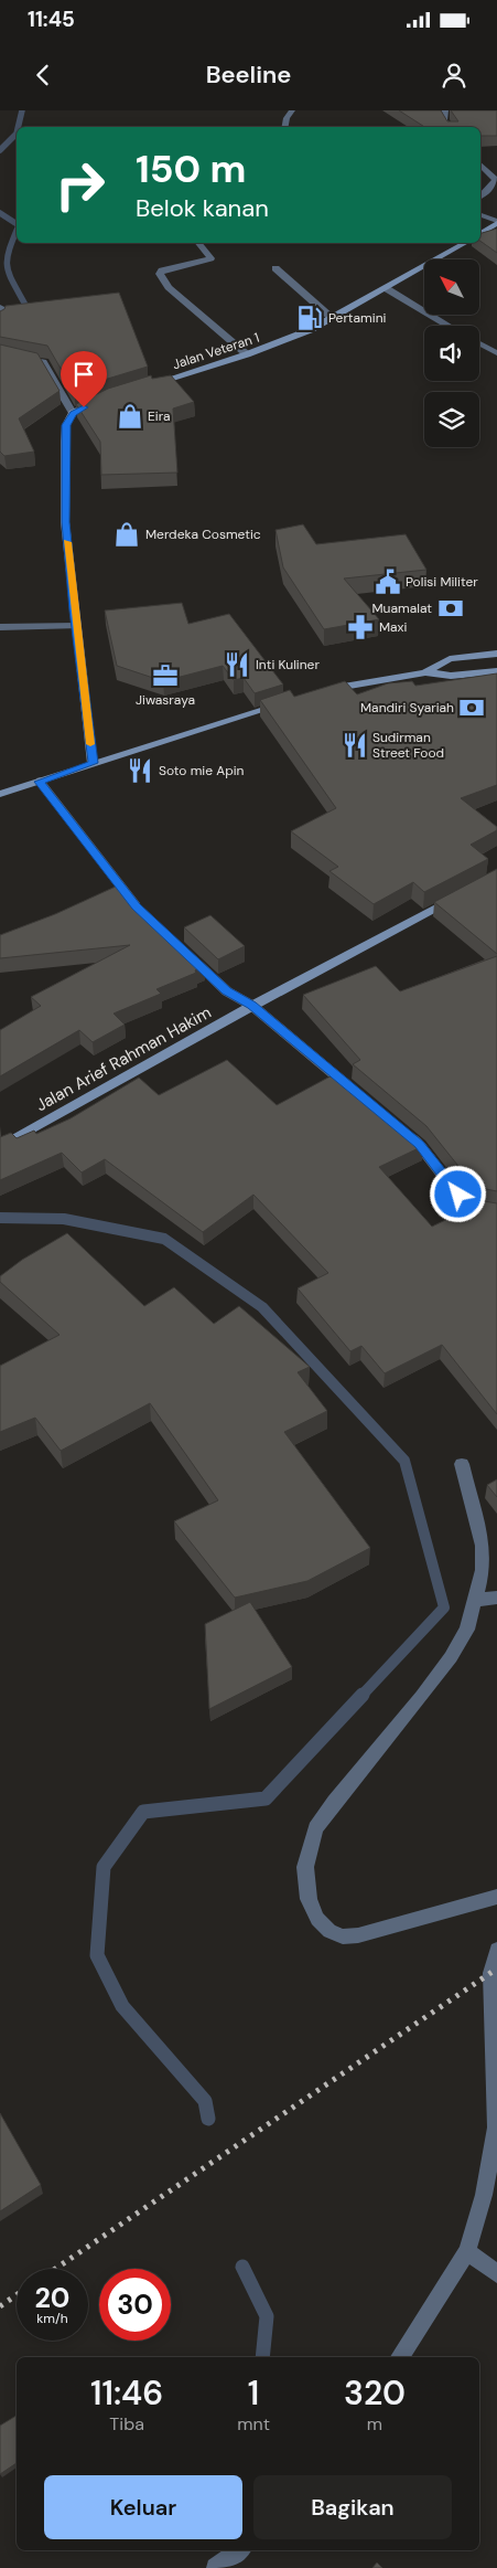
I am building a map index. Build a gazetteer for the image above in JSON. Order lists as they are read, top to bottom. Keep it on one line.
{"streets":{"street":["Jalan Veteran 1","Jalan Arief Rahman Hakim"]},"places":{"fuel station":["Pertamini"],"shop":["Eira","Merdeka Cosmetic"],"public building":["Polisi Militer"],"bank":["Muamalat","Mandiri Syariah"],"pharmacy":["Maxi"],"restaurant":["Inti Kuliner","Sudirman Street Food","Soto mie Apin"],"office":["Jiwasraya"]},"north":"top left","page":{"status":"11:45","header":"Beeline","turn":["150 m","Belok kanan"],"speed":"20 km/h","limit":"30","eta":["11:46","Tiba","1","mnt","320","m"],"buttons":["Keluar","Bagikan"]}}
